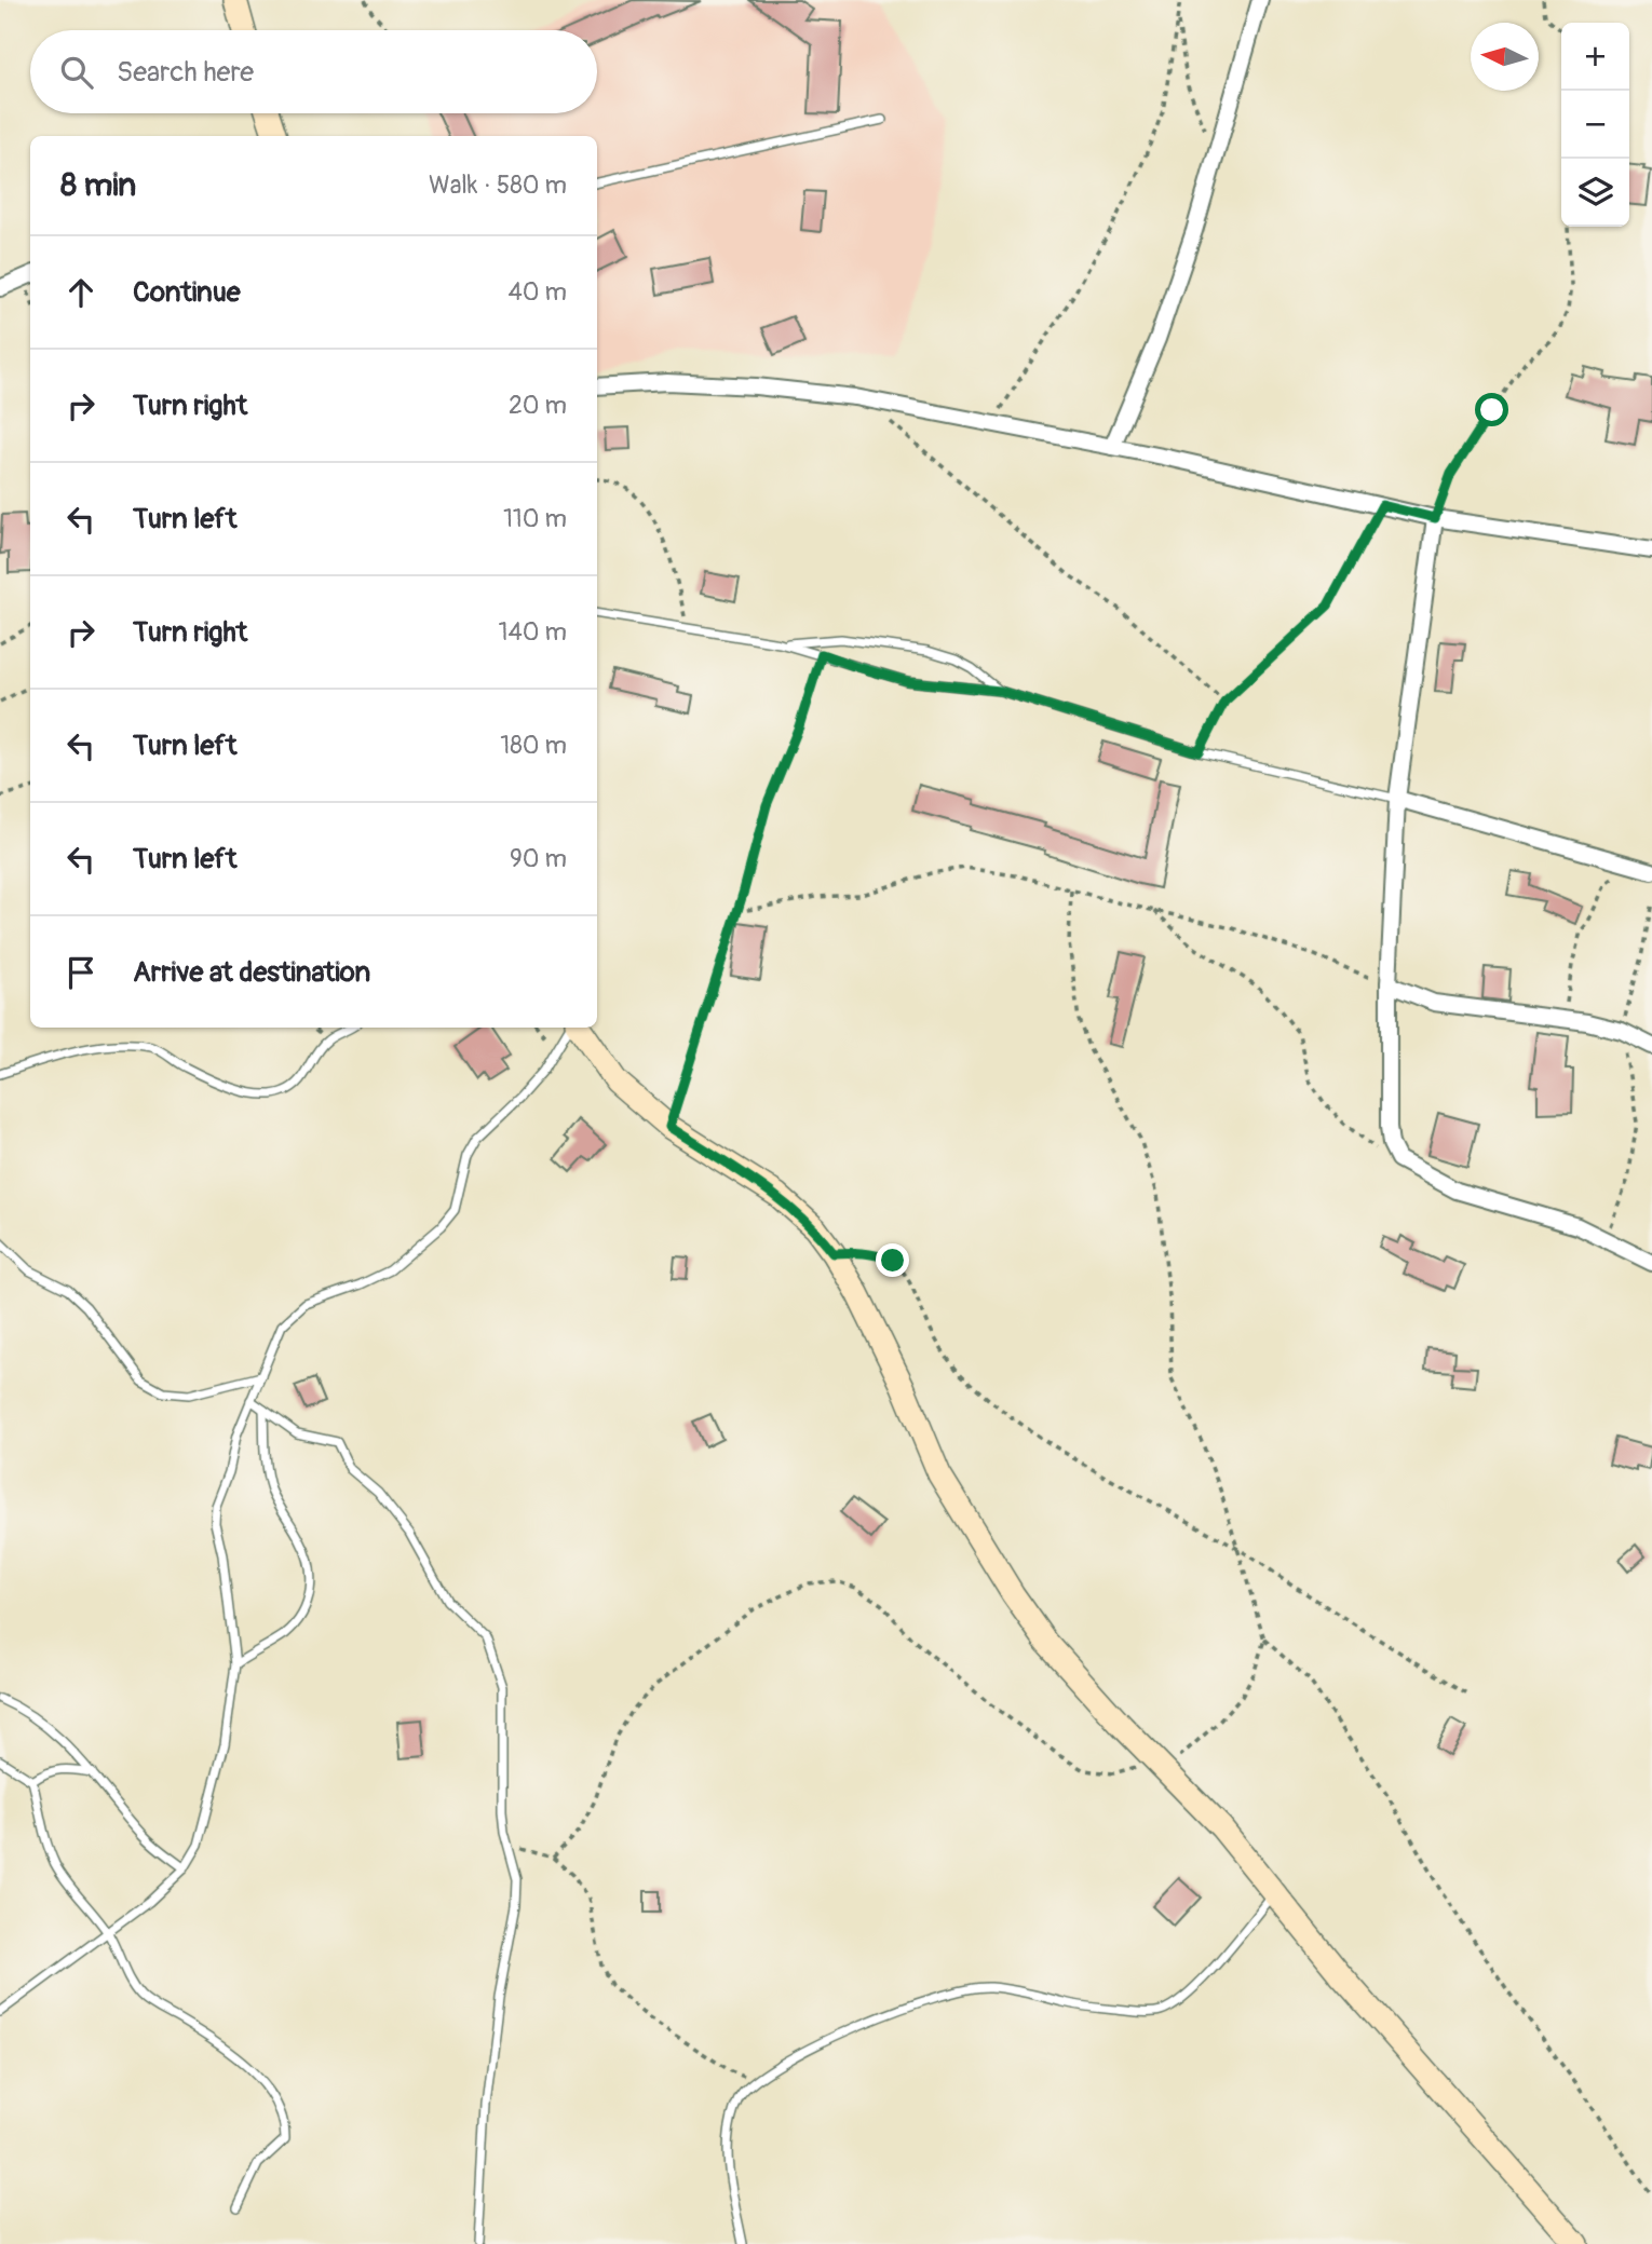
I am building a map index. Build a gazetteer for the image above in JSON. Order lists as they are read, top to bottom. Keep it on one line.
{"north":"left","page":{"map_buttons":["+","−"],"search":"Search here","heading":["8 min","Walk · 580 m"],"list":[["Continue","40 m"],["Turn right","20 m"],["Turn left","110 m"],["Turn right","140 m"],["Turn left","180 m"],["Turn left","90 m"],"Arrive at destination"]}}
